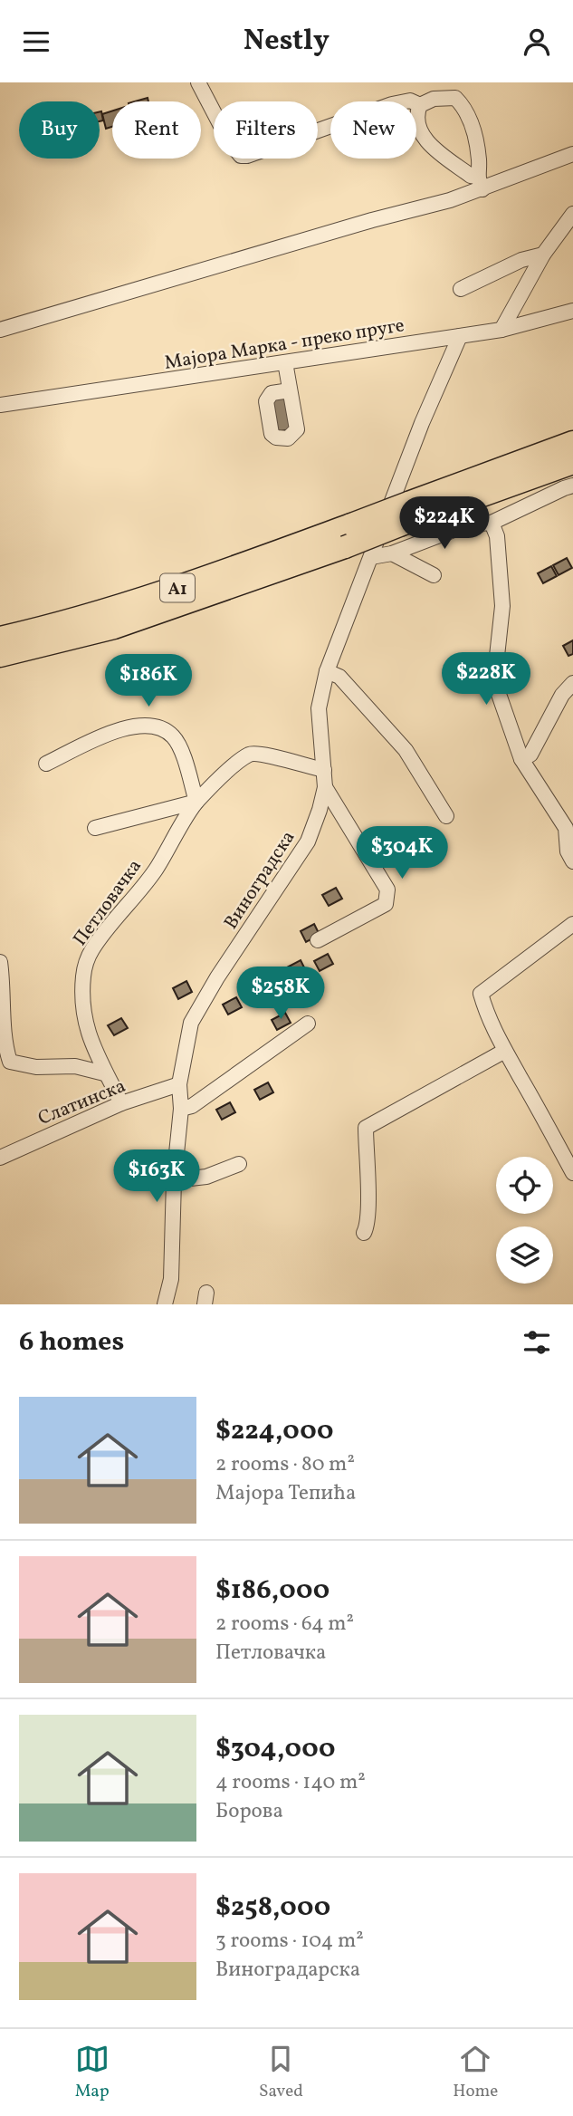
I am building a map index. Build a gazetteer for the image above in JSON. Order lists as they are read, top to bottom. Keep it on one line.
{"streets":{"highway":["A1"],"street":["Мајора Марка - преко пруге","Виноградска","Петловачка","Слатинска"]},"crossings":[["Мајора Марка - преко пруге","Виноградска"],["Виноградска","Петловачка"],["Виноградска","Слатинска"],["Петловачка","Слатинска"]],"page":{"header":"Nestly","chip":["Buy","Rent","Filters","New"],"price":["$224K","$228K","$186K","$304K","$258K","$163K"],"heading":"6 homes","list":[{"name":"$224,000","note":"2 rooms · 80 m² · Мајора Тепића"},{"name":"$186,000","note":"2 rooms · 64 m² · Петловачка"},{"name":"$304,000","note":"4 rooms · 140 m² · Борова"},{"name":"$258,000","note":"3 rooms · 104 m² · Виноградарска"}],"tabs":["Map","Saved","Home"]}}
